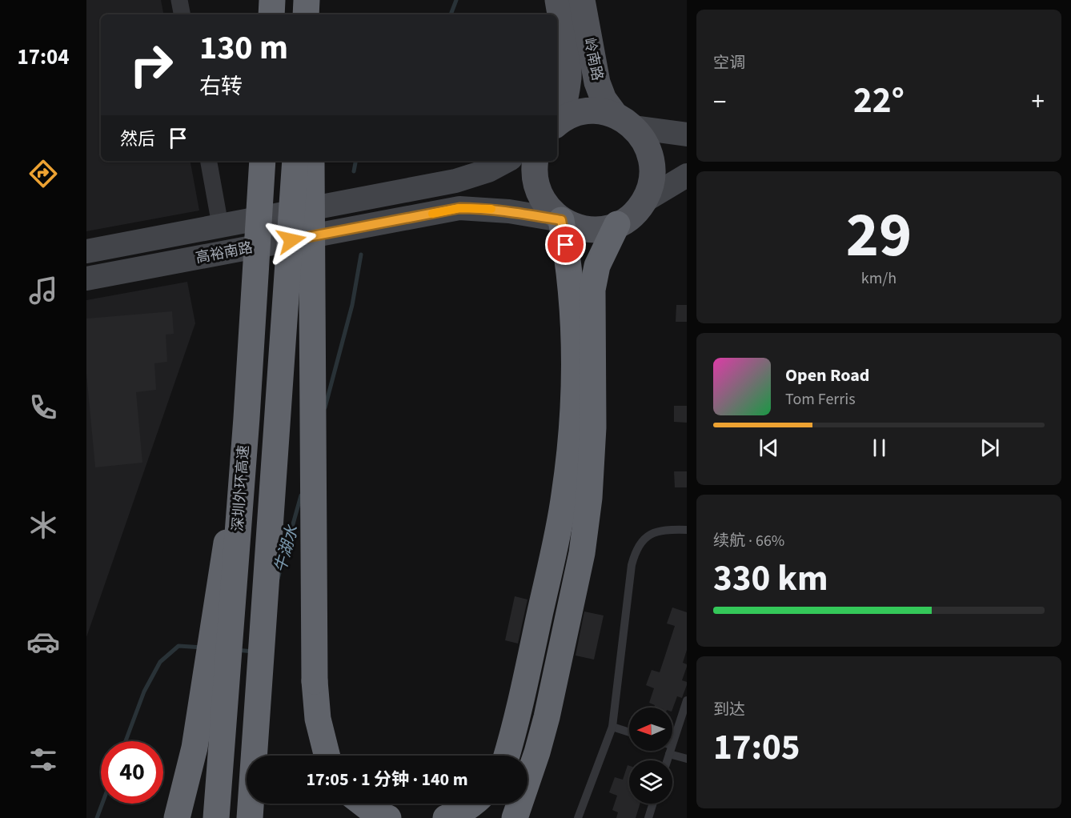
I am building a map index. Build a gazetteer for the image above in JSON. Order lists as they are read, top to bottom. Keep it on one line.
{"streets":{"highway":["深圳外环高速"],"main road":["岭南路"],"street":["高裕南路"]},"water":["牛湖水"],"north":"left","page":{"tabs":"17:04","tile":["空调",["29","km/h"],["续航 · 66%","330 km"],["到达","17:05"]],"turn":["130 m","右转"],"heat":["−","22°","+"],"then":"然后","song":["Open Road","Tom Ferris"],"limit":"40","trip":"17:05 · 1 分钟 · 140 m"}}
